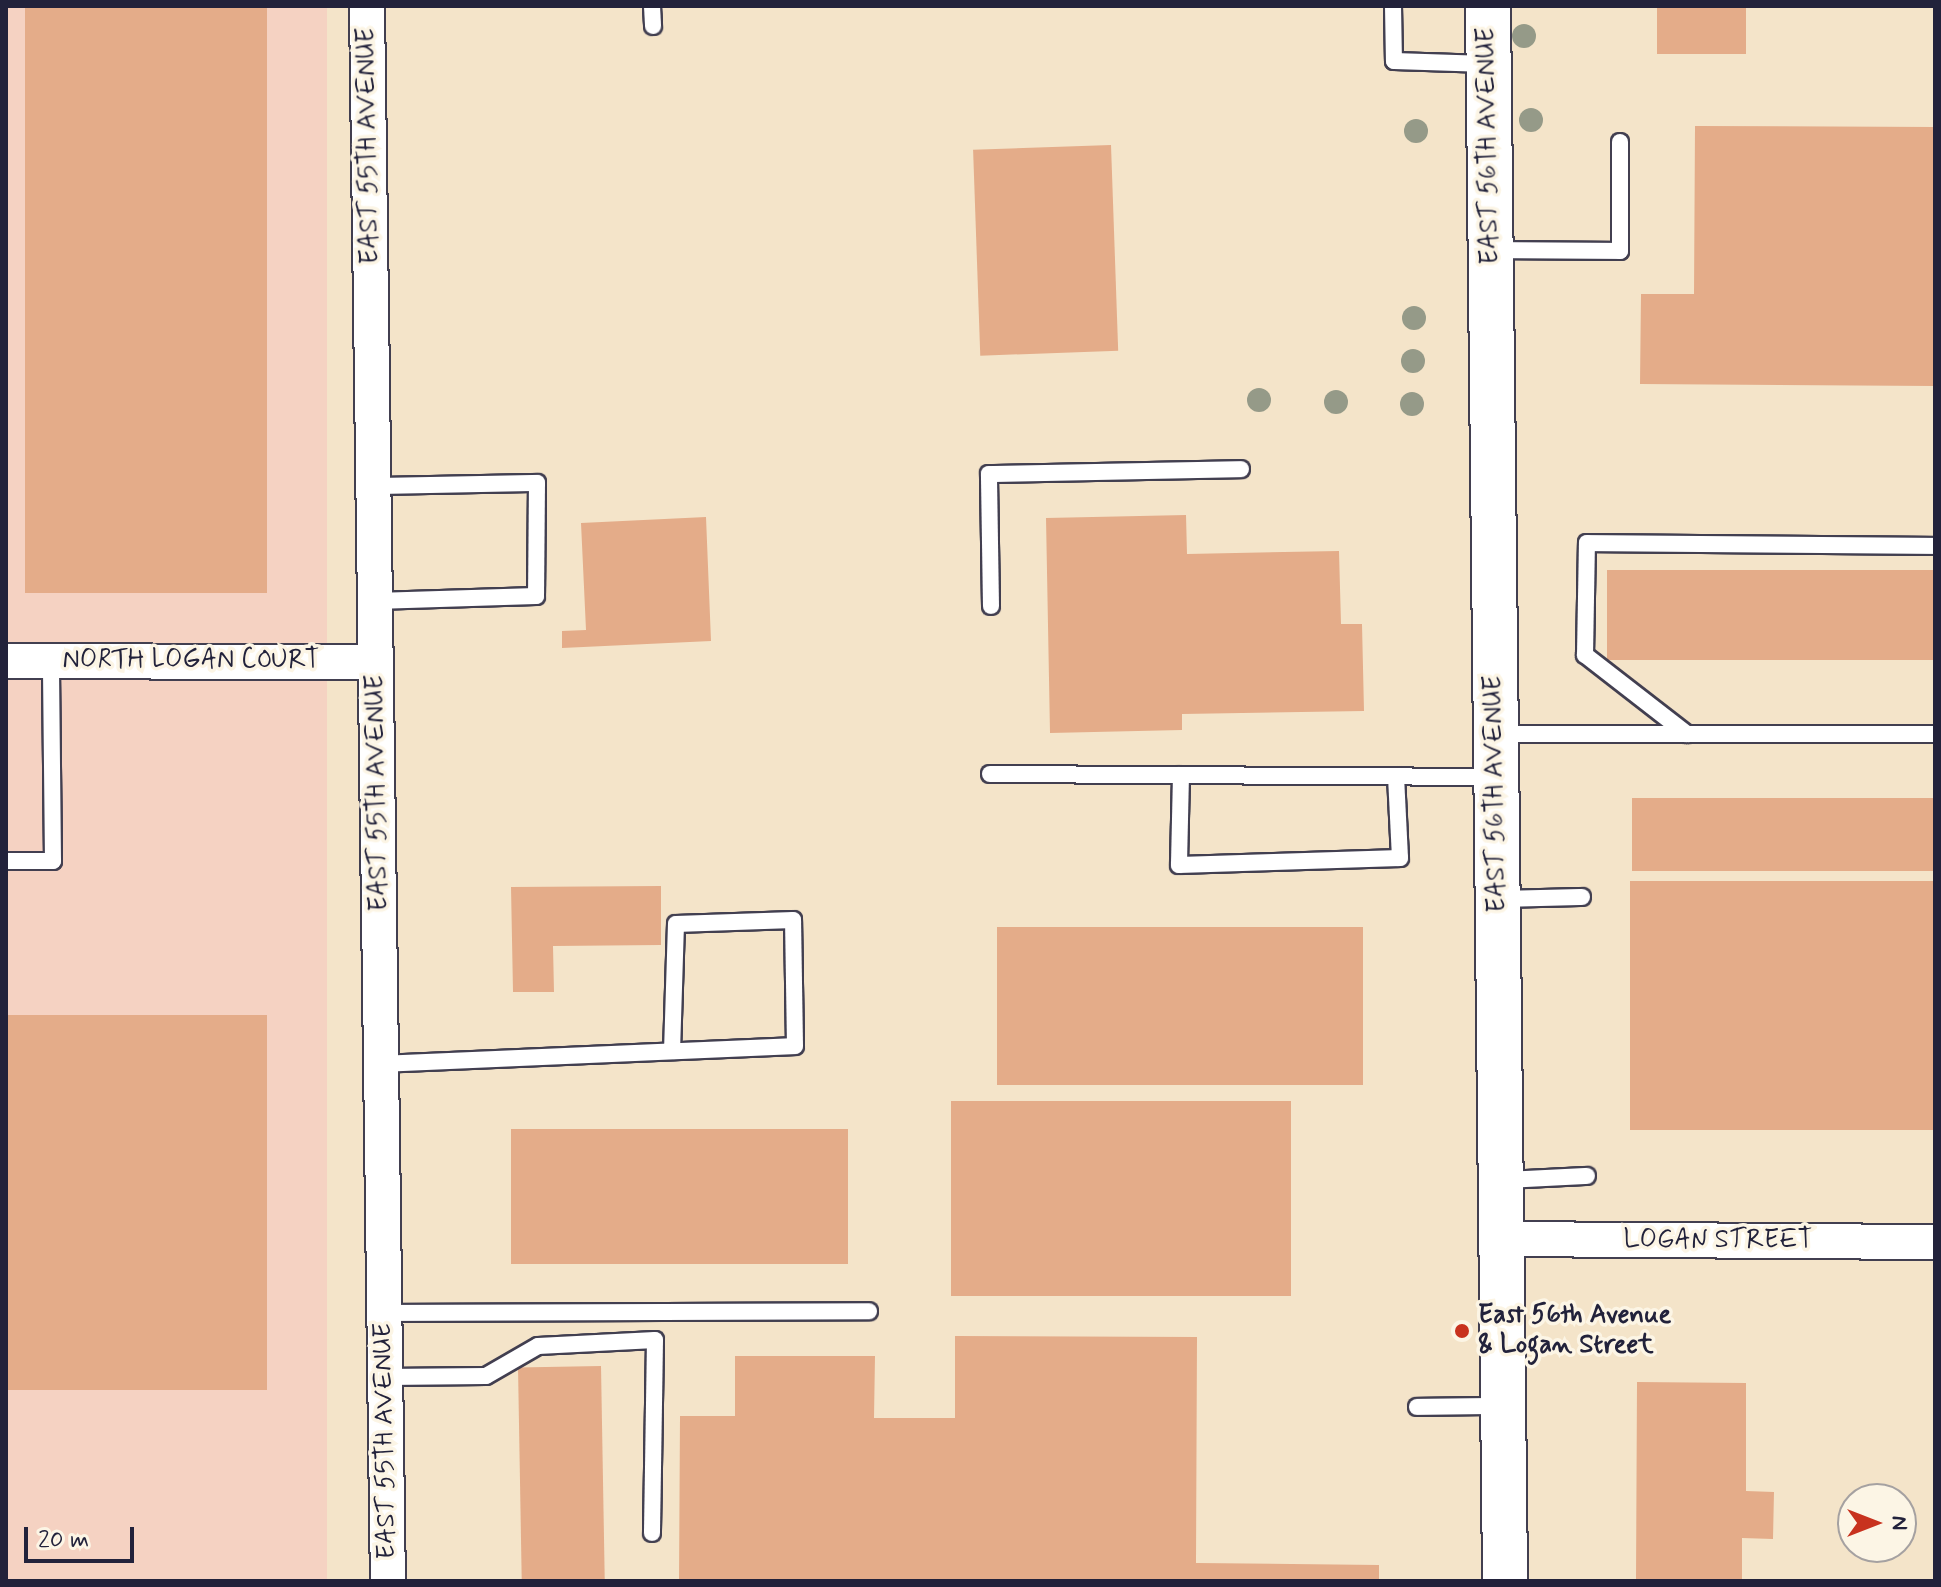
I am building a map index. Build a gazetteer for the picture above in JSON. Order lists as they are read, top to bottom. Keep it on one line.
{"streets":{"street":["EAST 55TH AVENUE","EAST 56TH AVENUE","NORTH LOGAN COURT","LOGAN STREET"]},"crossings":[["EAST 55TH AVENUE","NORTH LOGAN COURT"],["EAST 56TH AVENUE","LOGAN STREET"]],"places":["East 56th Avenue & Logan Street"],"scale_bar":"20 m","north":"right"}
